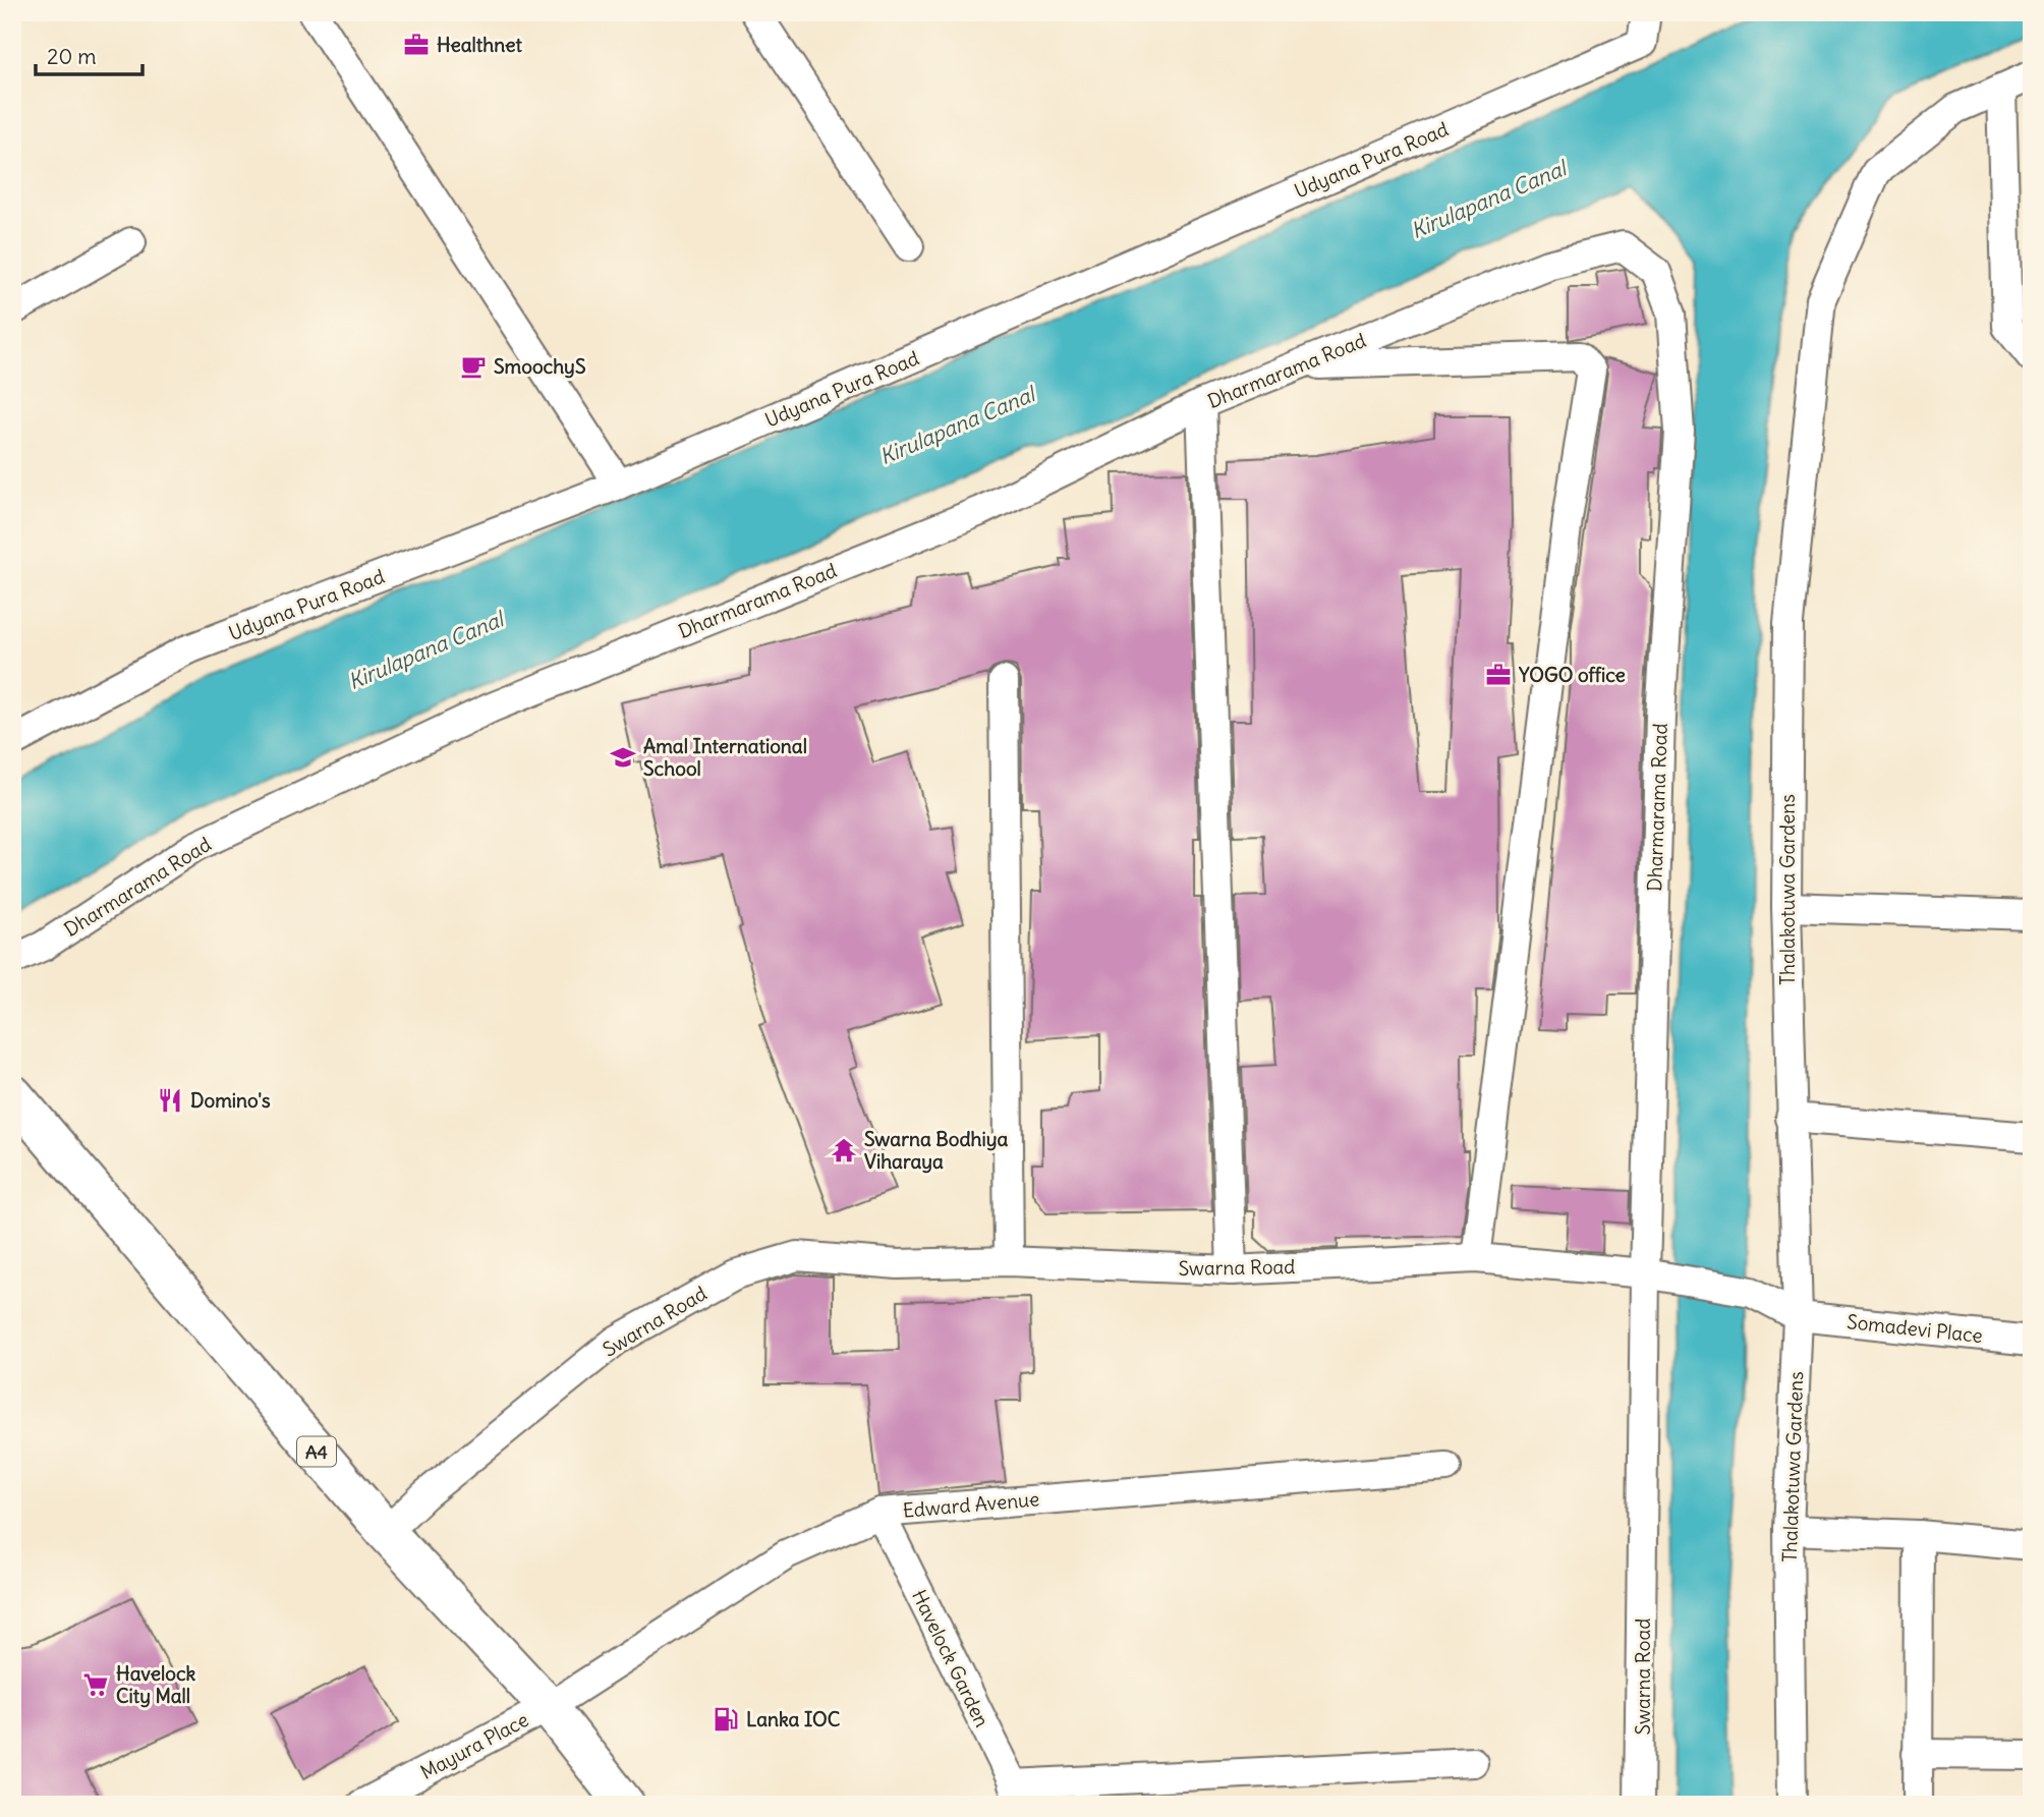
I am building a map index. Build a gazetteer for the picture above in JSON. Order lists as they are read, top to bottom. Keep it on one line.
{"streets":{"highway":["A4"],"street":["Udyana Pura Road","Dharmarama Road","Thalakotuwa Gardens","Swarna Road","Somadevi Place","Edward Avenue","Havelock Garden","Mayura Place"]},"crossings":[["Dharmarama Road","Swarna Road"],["Thalakotuwa Gardens","Somadevi Place"],["Swarna Road","A4"],["A4","Edward Avenue"],["A4","Mayura Place"],["Edward Avenue","Havelock Garden"],["Edward Avenue","Mayura Place"]],"water":["Kirulapana Canal"],"places":{"office":["Healthnet","YOGO office"],"cafe":["SmoochyS"],"school or university":["Amal International School"],"restaurant":["Domino's"],"temple":["Swarna Bodhiya Viharaya"],"supermarket":["Havelock City Mall"],"fuel station":["Lanka IOC"]},"scale_bar":"20 m"}
